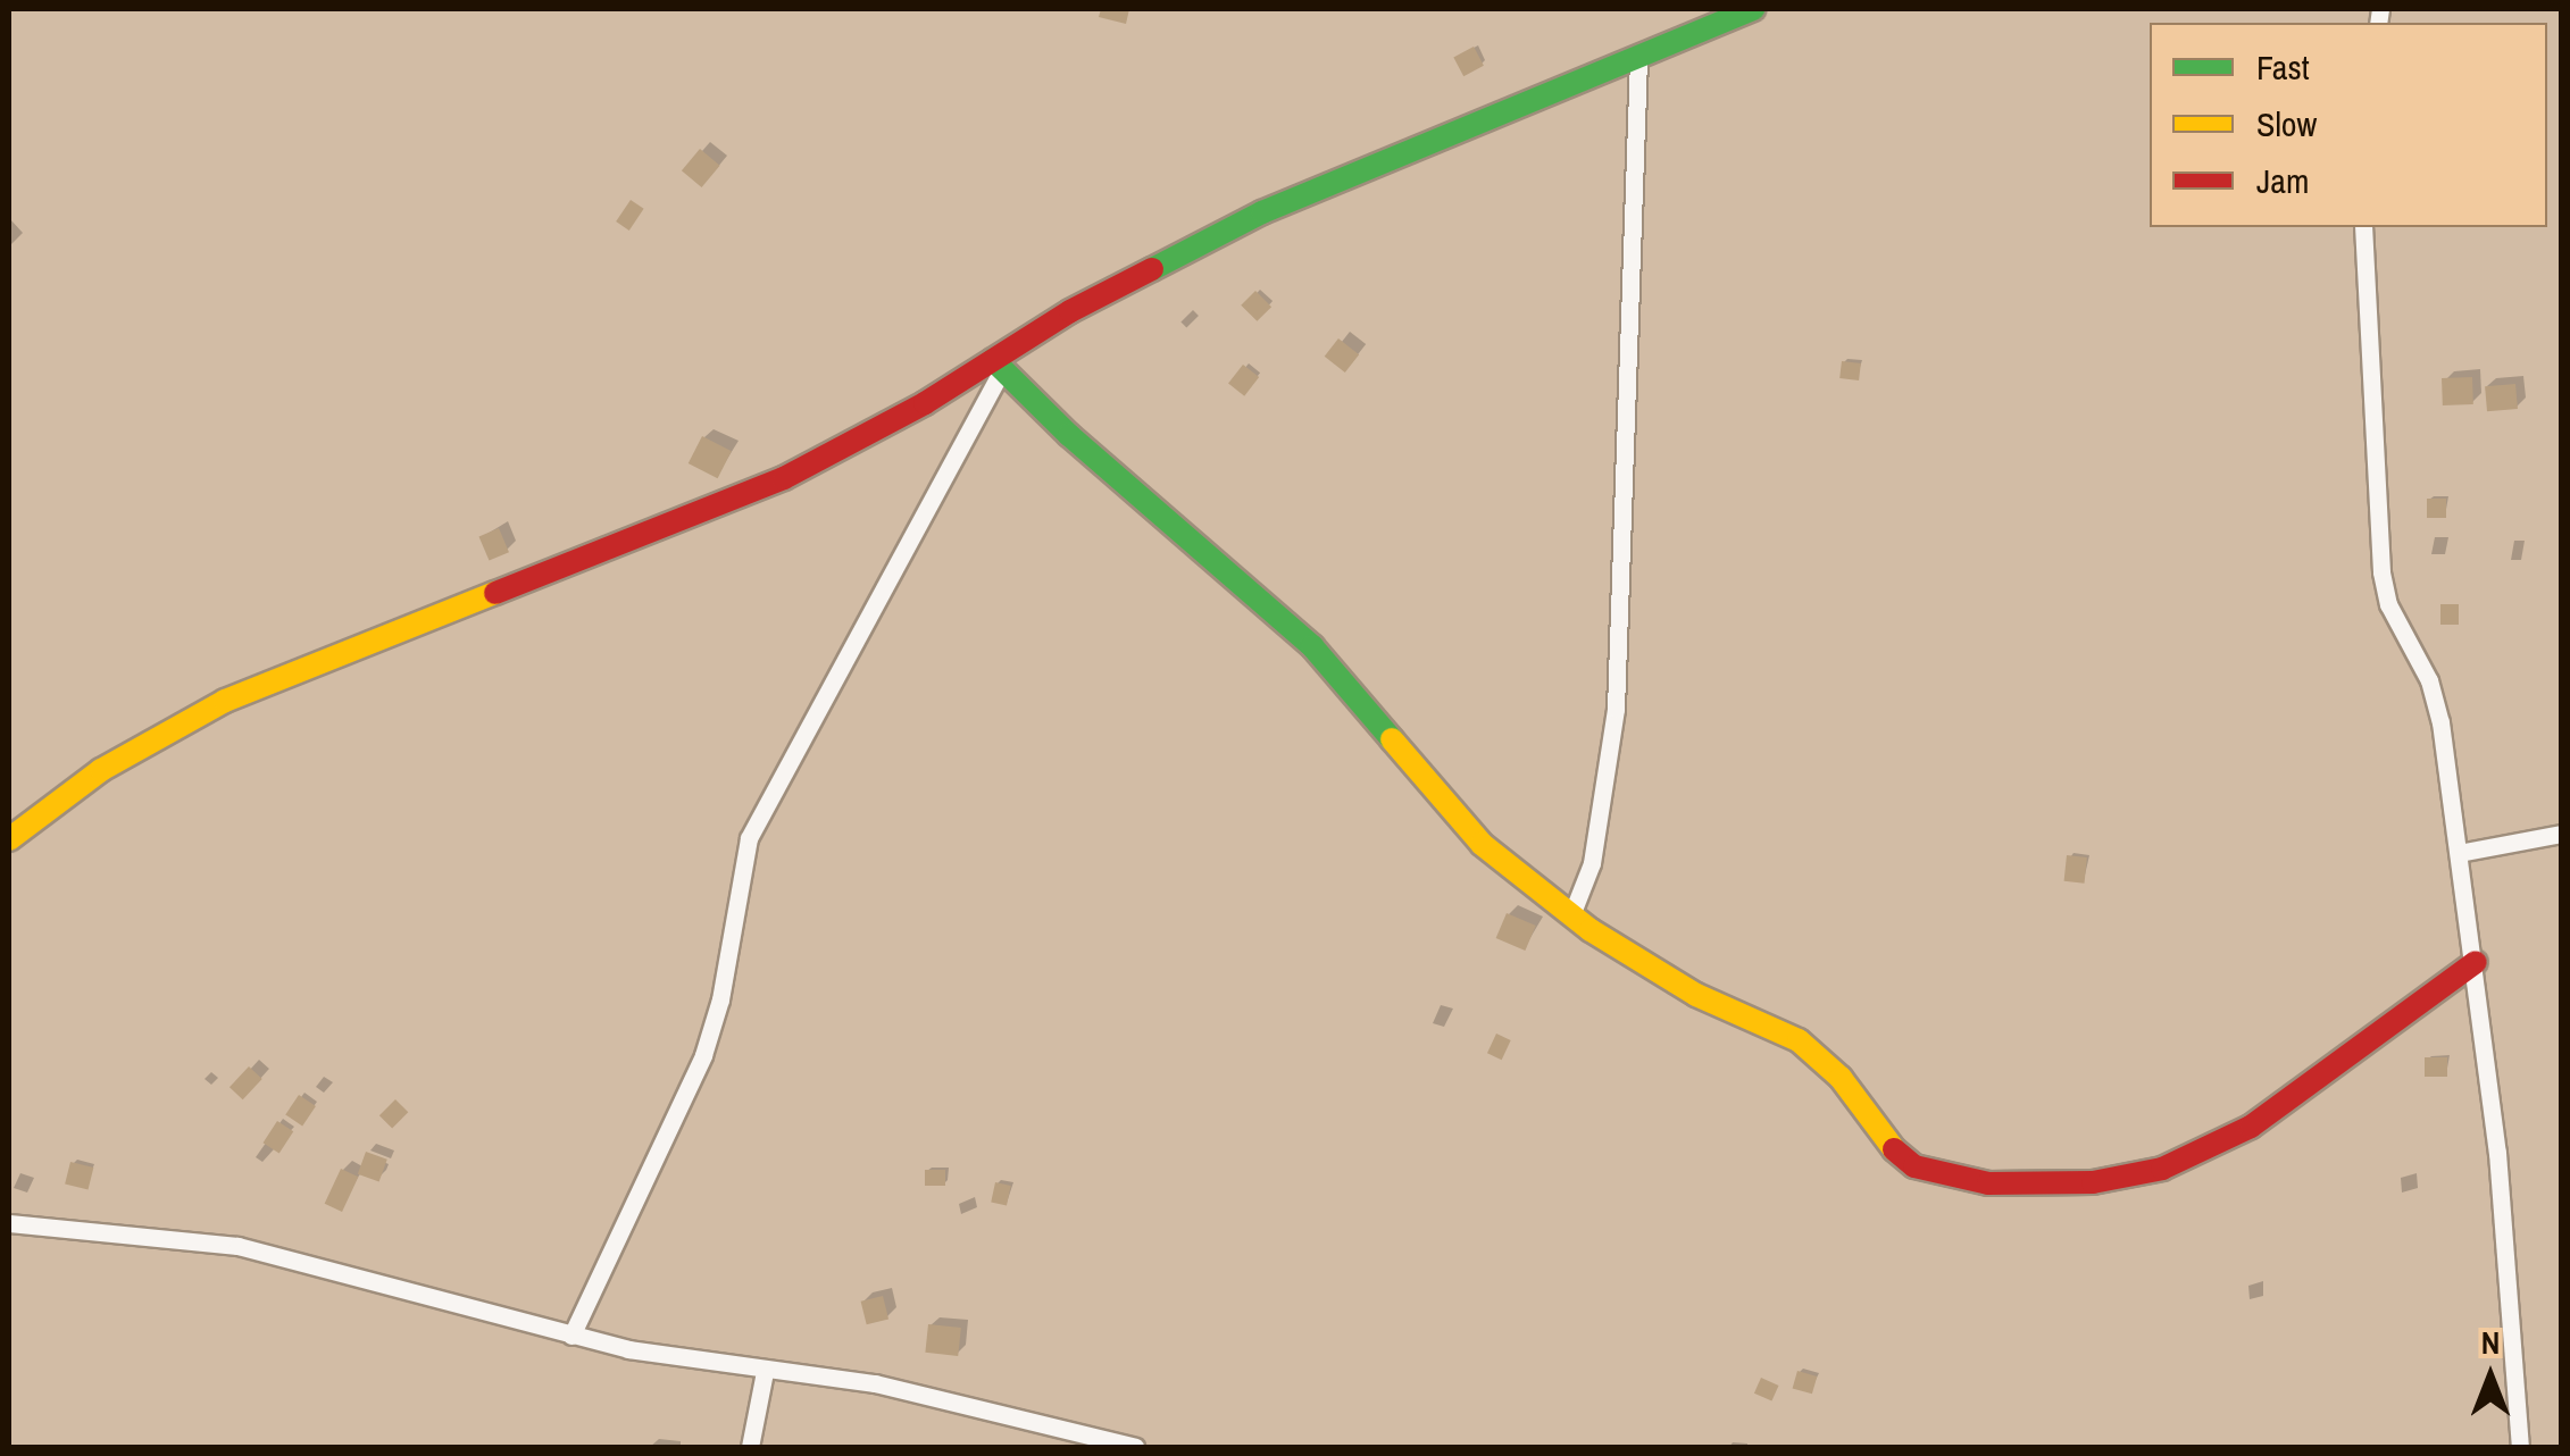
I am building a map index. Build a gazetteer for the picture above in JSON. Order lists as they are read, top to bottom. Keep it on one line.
{"legend":["Fast","Slow","Jam"],"north":"top"}
